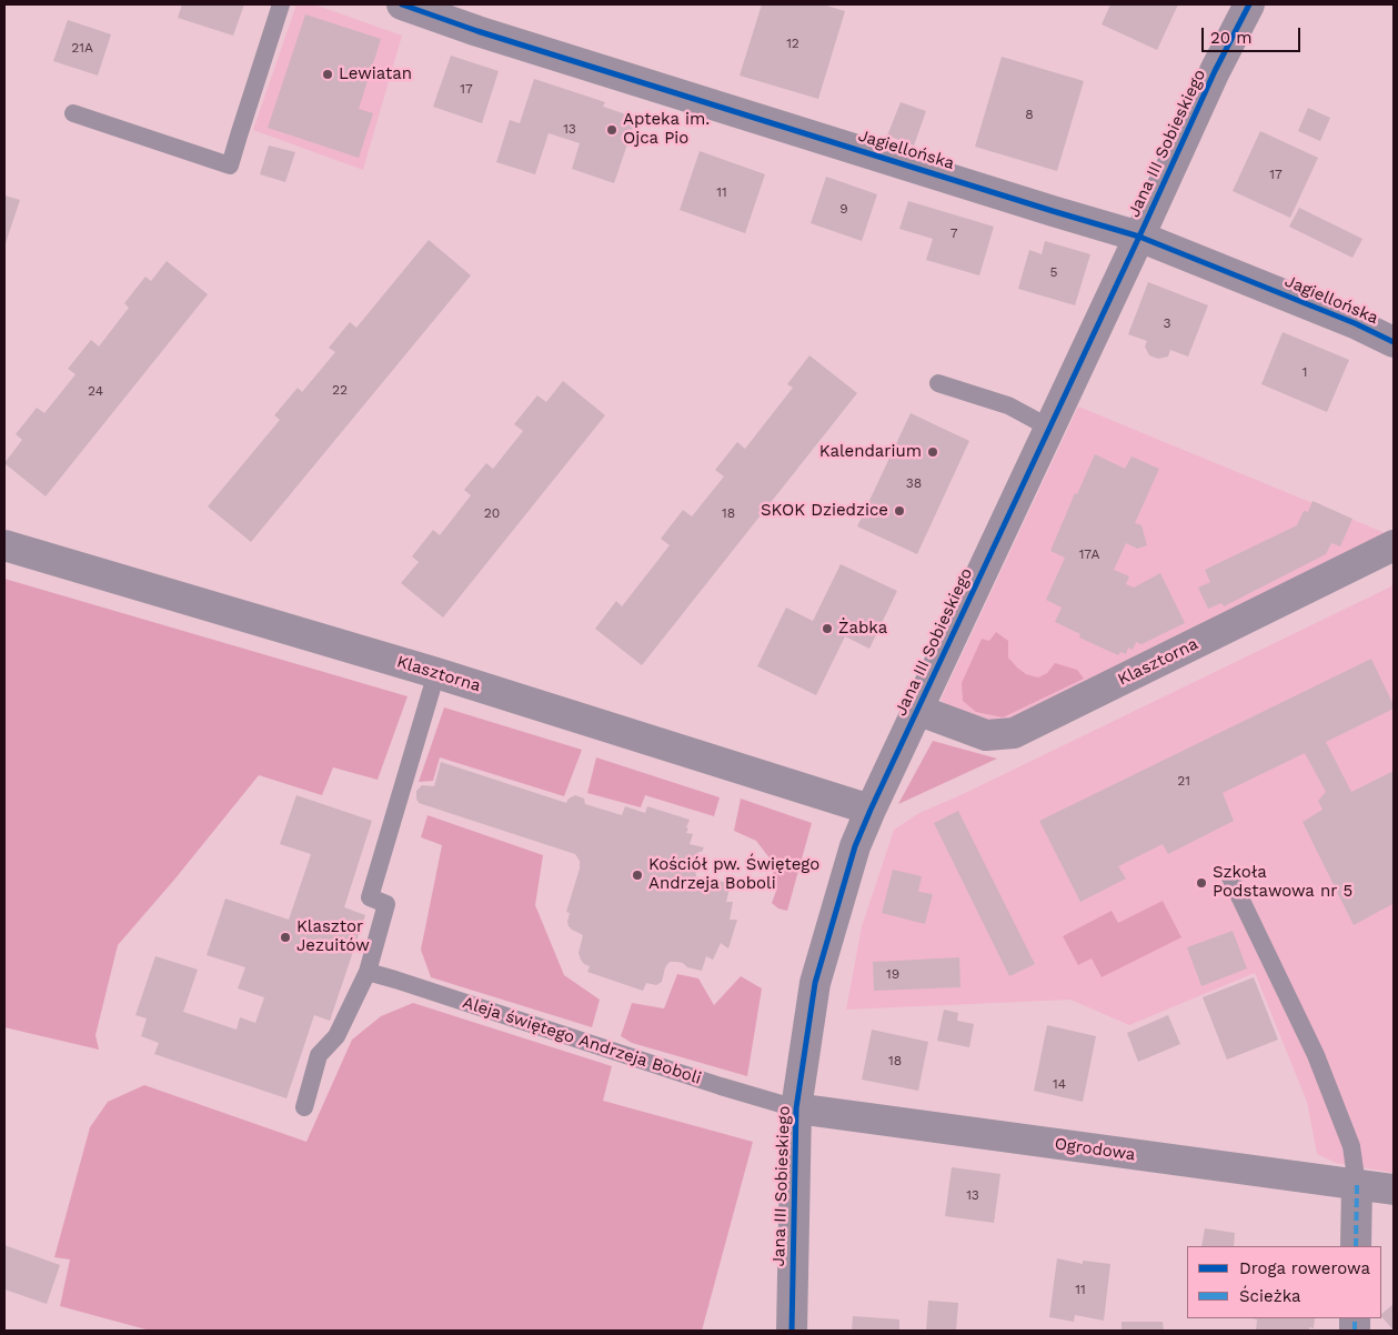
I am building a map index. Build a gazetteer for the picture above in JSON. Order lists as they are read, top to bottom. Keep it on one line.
{"streets":{"street":["Jana III Sobieskiego","Jagiellońska","Klasztorna","Ogrodowa"],"lane":["Aleja świętego Andrzeja Boboli"]},"crossings":[["Jana III Sobieskiego","Jagiellońska"],["Jana III Sobieskiego","Klasztorna"],["Jana III Sobieskiego","Aleja świętego Andrzeja Boboli"],["Jana III Sobieskiego","Ogrodowa"],["Aleja świętego Andrzeja Boboli","Ogrodowa"]],"places":["Lewiatan","Apteka im. Ojca Pio","Kalendarium","SKOK Dziedzice","Żabka","Kościół pw. Świętego Andrzeja Boboli","Szkoła Podstawowa nr 5","Klasztor Jezuitów"],"house_numbers":["12","21A","17","8","13","17","11","9","7","5","3","1","22","24","38","20","18","17A","21","19","18","14","13","11"],"legend":["Droga rowerowa","Ścieżka"],"scale_bar":"20 m"}
